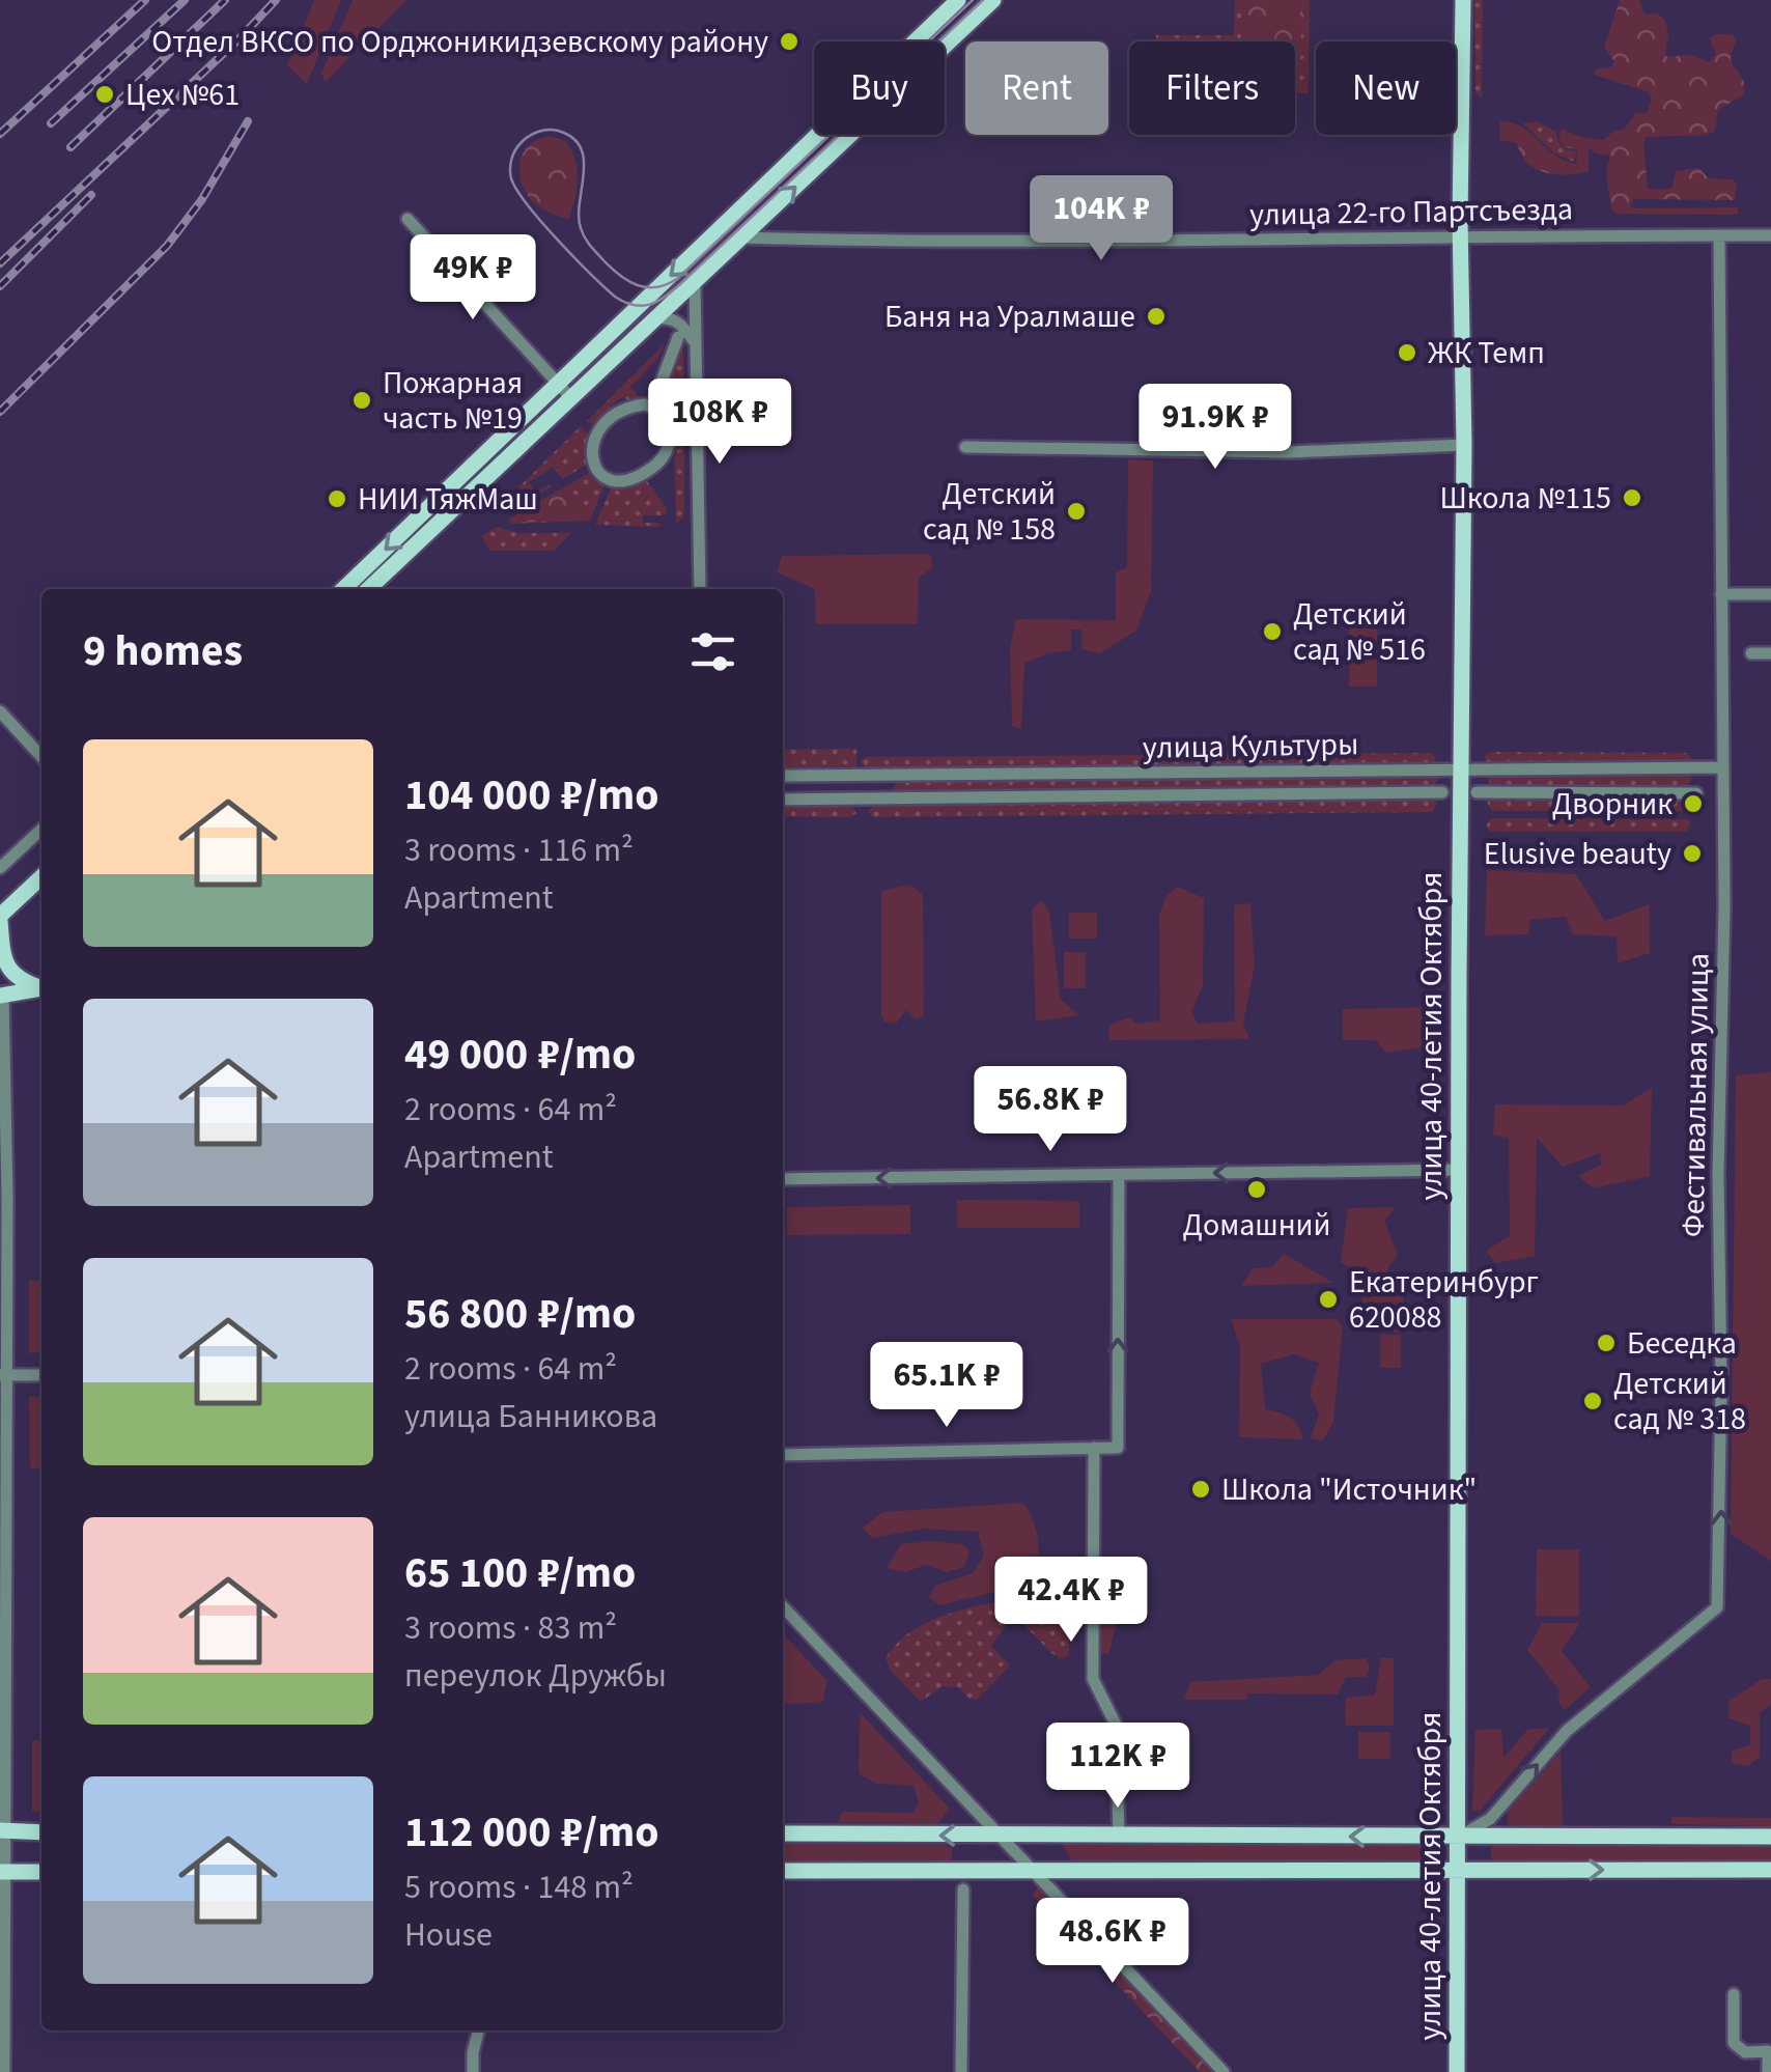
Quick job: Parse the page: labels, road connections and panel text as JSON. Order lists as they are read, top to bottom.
{
  "streets": {
    "main road": ["улица 40-летия Октября"],
    "street": ["улица 22-го Партсъезда", "улица Культуры", "Фестивальная улица"]
  },
  "crossings": [
    ["улица 22-го Партсъезда", "улица 40-летия Октября"],
    ["улица 22-го Партсъезда", "Фестивальная улица"],
    ["улица Культуры", "улица 40-летия Октября"],
    ["улица Культуры", "Фестивальная улица"],
    ["улица 40-летия Октября", "Фестивальная улица"]
  ],
  "one_way": ["Фестивальная улица"],
  "places": [
    "Отдел ВКСО по Орджоникидзевскому району",
    "Цех №61",
    "Баня на Уралмаше",
    "ЖК Темп",
    "Пожарная часть №19",
    "Школа №115",
    "НИИ ТяжМаш",
    "Детский сад № 158",
    "Детский сад № 516",
    "Дворник",
    "Elusive beauty",
    "Домашний",
    "Екатеринбург 620088",
    "Беседка",
    "Детский сад № 318",
    "Школа \"Источник\""
  ],
  "page": {
    "chip": [
      "Buy",
      "Rent",
      "Filters",
      "New"
    ],
    "price": [
      "104K ₽",
      "49K ₽",
      "108K ₽",
      "91.9K ₽",
      "56.8K ₽",
      "65.1K ₽",
      "42.4K ₽",
      "112K ₽",
      "48.6K ₽"
    ],
    "heading": "9 homes",
    "list": [
      {
        "name": "104 000 ₽/mo",
        "note": "3 rooms · 116 m² · Apartment"
      },
      {
        "name": "49 000 ₽/mo",
        "note": "2 rooms · 64 m² · Apartment"
      },
      {
        "name": "56 800 ₽/mo",
        "note": "2 rooms · 64 m² · улица Банникова"
      },
      {
        "name": "65 100 ₽/mo",
        "note": "3 rooms · 83 m² · переулок Дружбы"
      },
      {
        "name": "112 000 ₽/mo",
        "note": "5 rooms · 148 m² · House"
      }
    ]
  }
}
